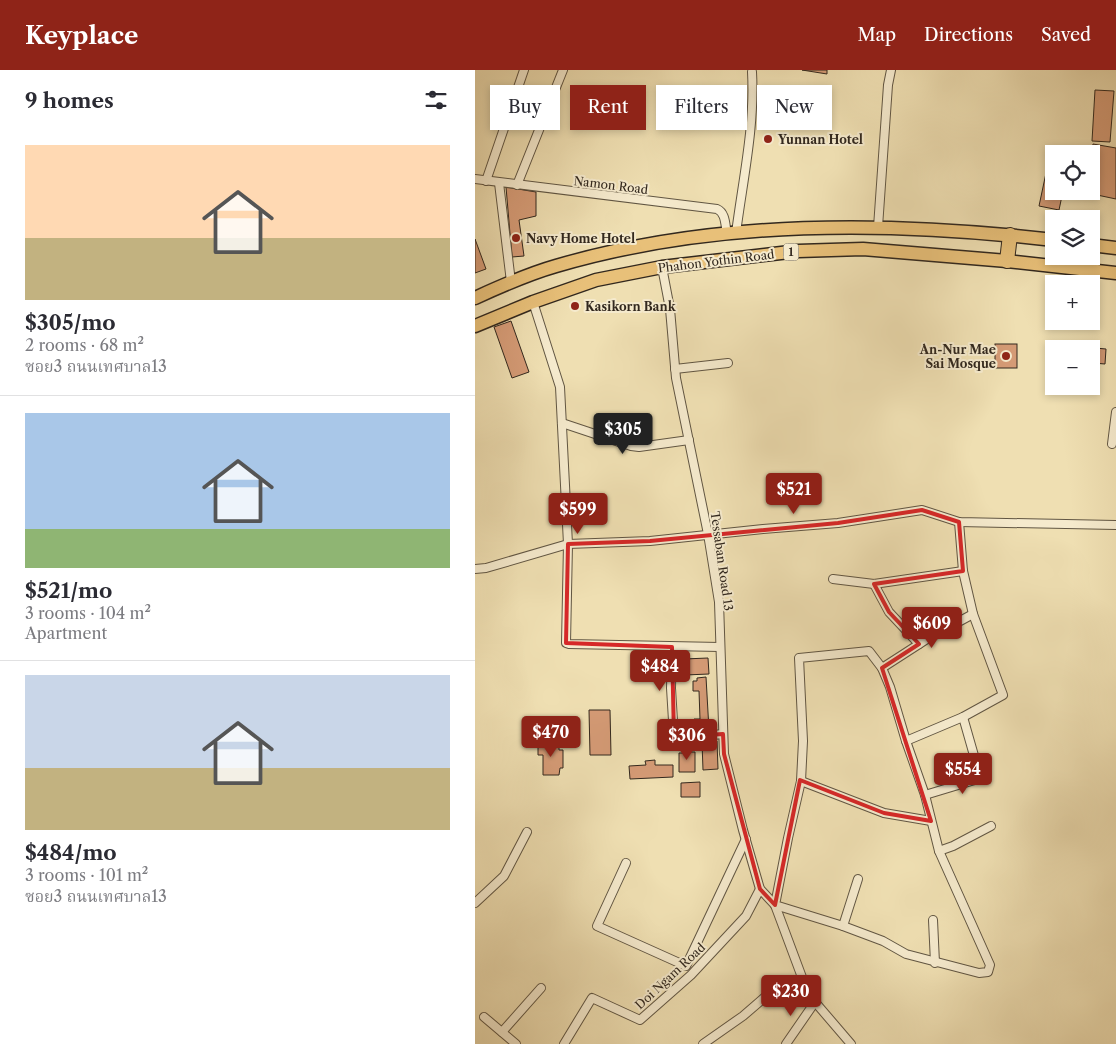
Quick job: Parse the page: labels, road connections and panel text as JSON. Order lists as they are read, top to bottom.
{
  "streets": {
    "main road": ["1", "Phahon Yothin Road"],
    "street": ["Namon Road", "Tessaban Road 13", "Doi Ngam Road"]
  },
  "crossings": [
    ["Namon Road", "Phahon Yothin Road"],
    ["Phahon Yothin Road", "Tessaban Road 13"],
    ["Tessaban Road 13", "Doi Ngam Road"]
  ],
  "places": [
    "Yunnan Hotel",
    "Navy Home Hotel",
    "Kasikorn Bank",
    "An-Nur Mae Sai Mosque"
  ],
  "page": {
    "header": "Keyplace",
    "nav": ["Map", "Directions", "Saved"],
    "heading": "9 homes",
    "chip": [
      "Buy",
      "Rent",
      "Filters",
      "New"
    ],
    "list": [
      {
        "name": "$305/mo",
        "note": "2 rooms · 68 m² · ซอย3 ถนนเทศบาล13"
      },
      {
        "name": "$521/mo",
        "note": "3 rooms · 104 m² · Apartment"
      },
      {
        "name": "$484/mo",
        "note": "3 rooms · 101 m² · ซอย3 ถนนเทศบาล13"
      }
    ],
    "map_buttons": ["+", "−"],
    "price": [
      "$305",
      "$521",
      "$599",
      "$609",
      "$484",
      "$470",
      "$306",
      "$554",
      "$230"
    ]
  }
}
